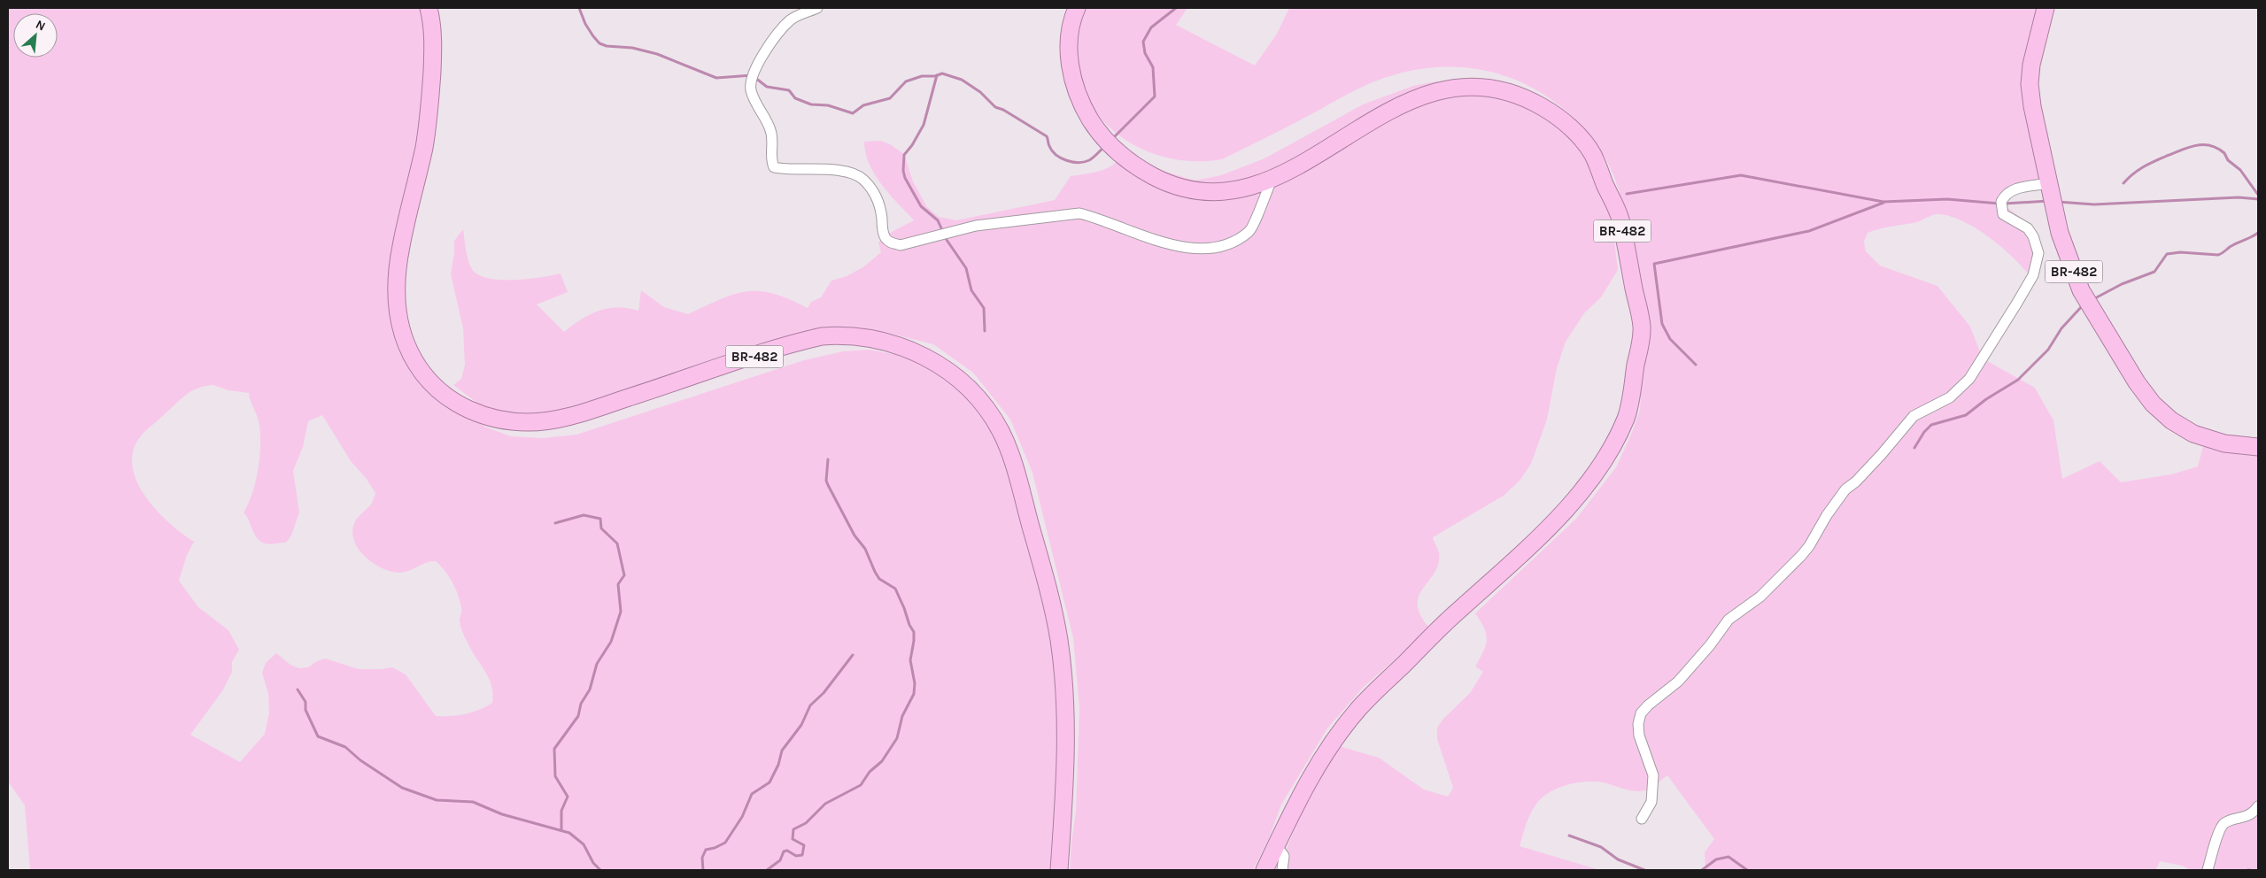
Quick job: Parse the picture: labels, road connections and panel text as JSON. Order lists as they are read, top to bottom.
{
  "streets": {
    "highway": ["BR-482"]
  },
  "north": "top right"
}
